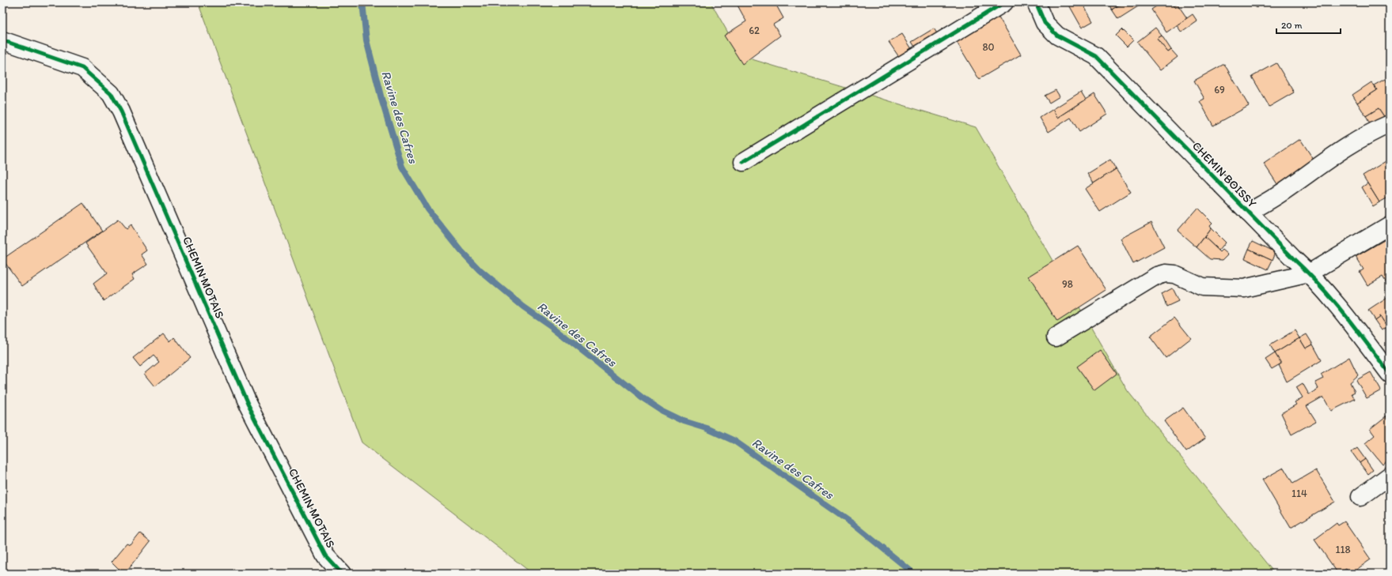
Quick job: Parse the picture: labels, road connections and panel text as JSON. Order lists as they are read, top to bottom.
{
  "streets": {
    "street": ["CHEMIN BOISSY", "CHEMIN MOTAIS"]
  },
  "water": ["Ravine des Cafres"],
  "house_numbers": [
    "62",
    "80",
    "69",
    "98",
    "114",
    "118"
  ],
  "scale_bar": "20 m"
}
